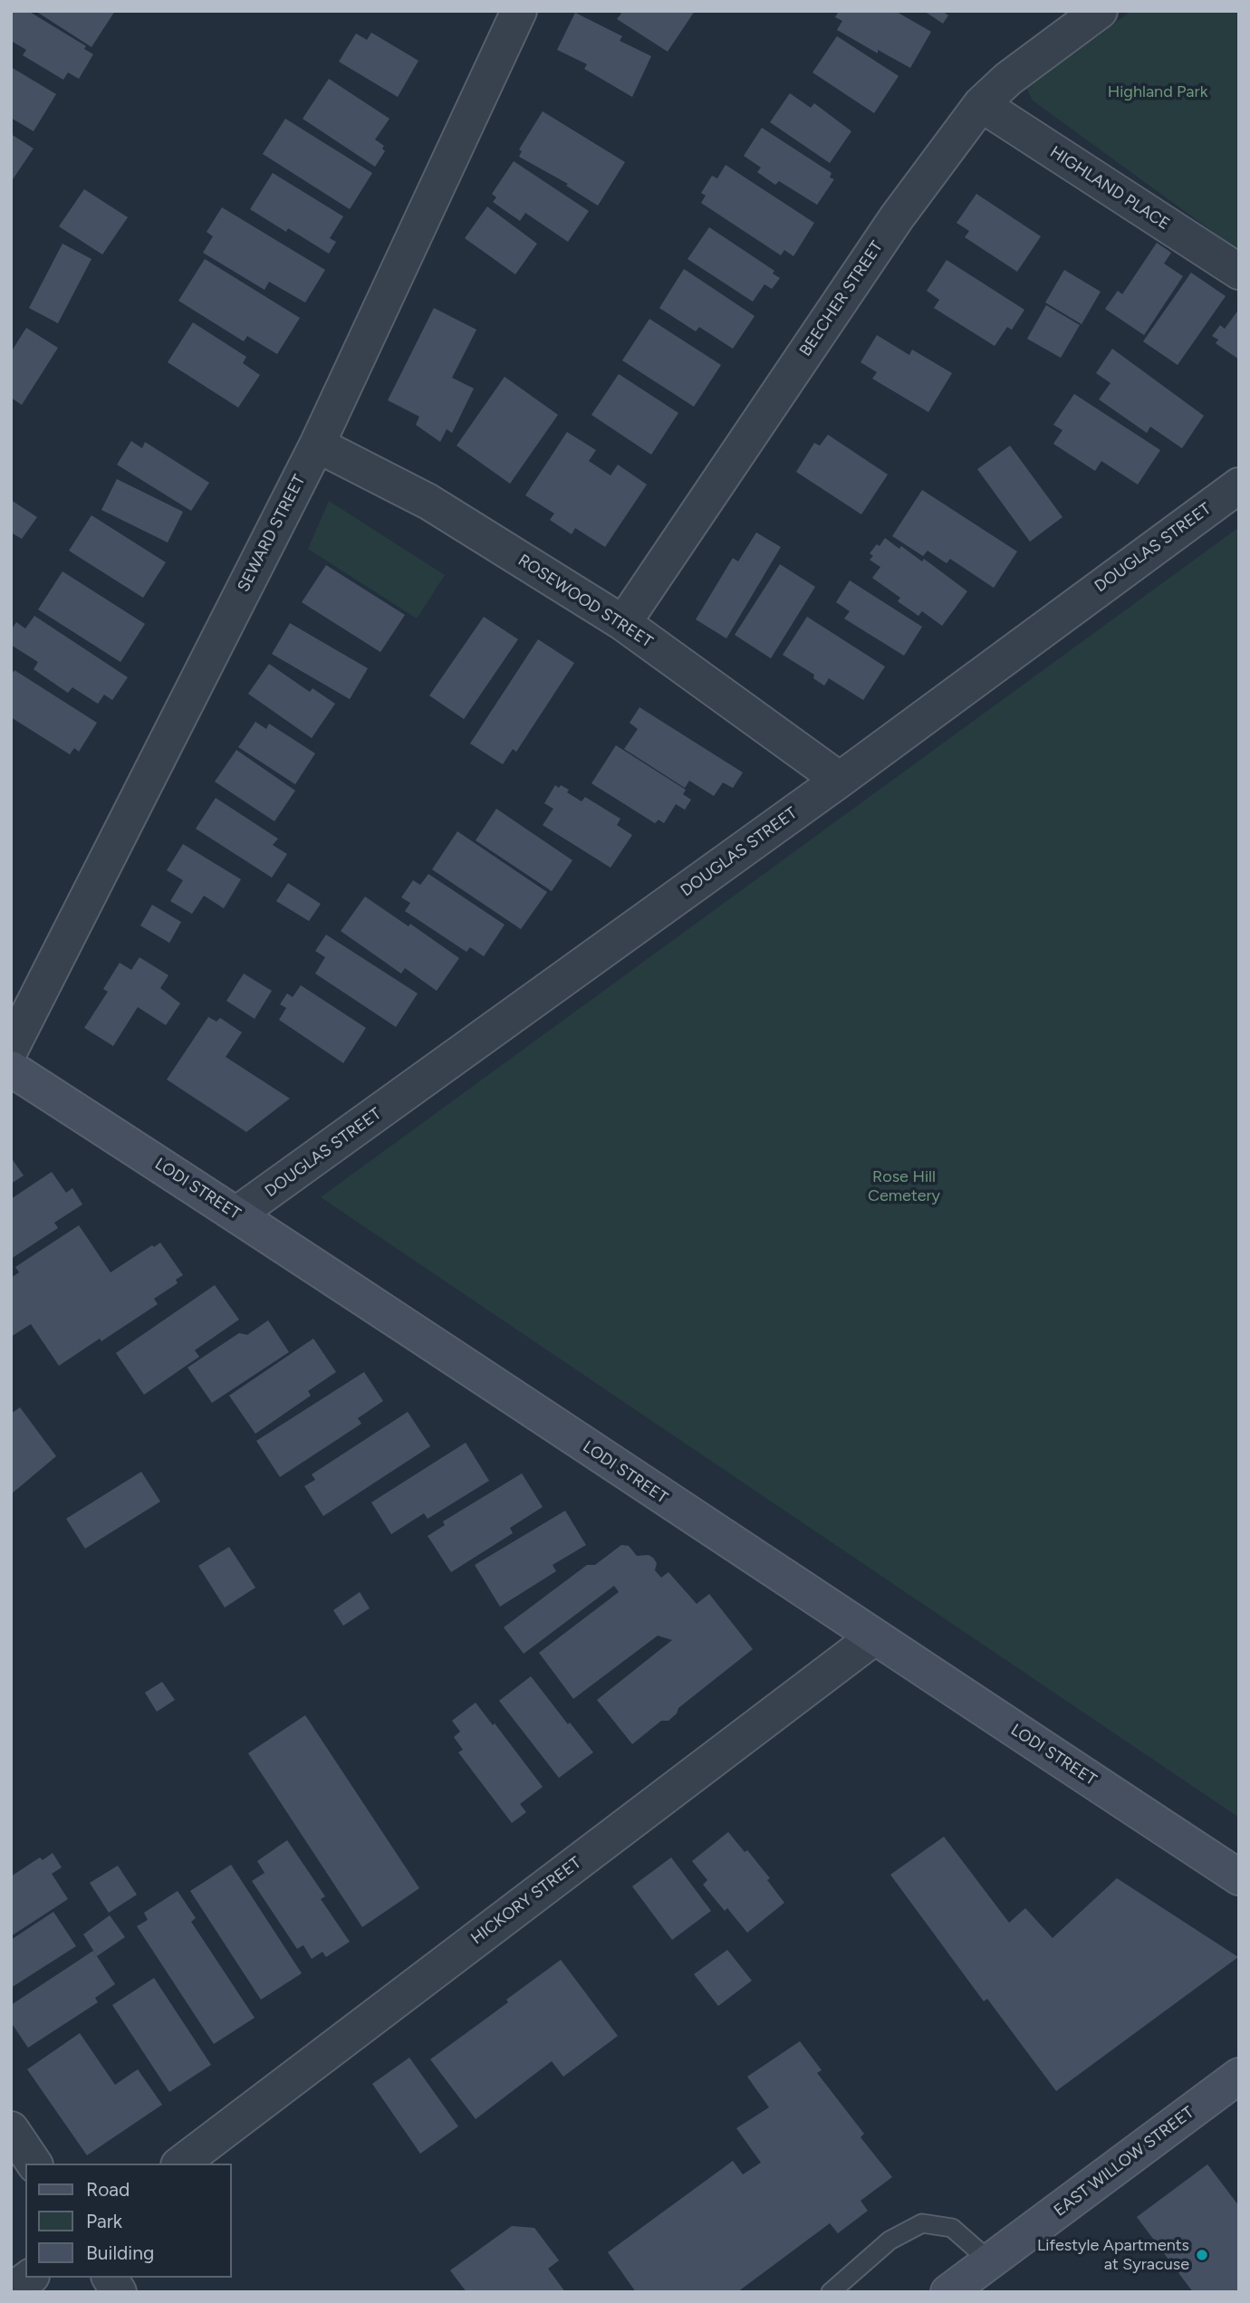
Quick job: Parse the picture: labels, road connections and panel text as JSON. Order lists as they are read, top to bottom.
{
  "streets": {
    "street": [
      "HIGHLAND PLACE",
      "BEECHER STREET",
      "SEWARD STREET",
      "DOUGLAS STREET",
      "ROSEWOOD STREET",
      "LODI STREET",
      "HICKORY STREET",
      "EAST WILLOW STREET"
    ]
  },
  "crossings": [
    ["HIGHLAND PLACE", "BEECHER STREET"],
    ["BEECHER STREET", "ROSEWOOD STREET"],
    ["SEWARD STREET", "ROSEWOOD STREET"],
    ["DOUGLAS STREET", "ROSEWOOD STREET"],
    ["DOUGLAS STREET", "LODI STREET"],
    ["LODI STREET", "HICKORY STREET"]
  ],
  "parks": ["Highland Park", "Rose Hill Cemetery"],
  "places": ["Lifestyle Apartments at Syracuse"],
  "legend": ["Road", "Park", "Building"]
}
